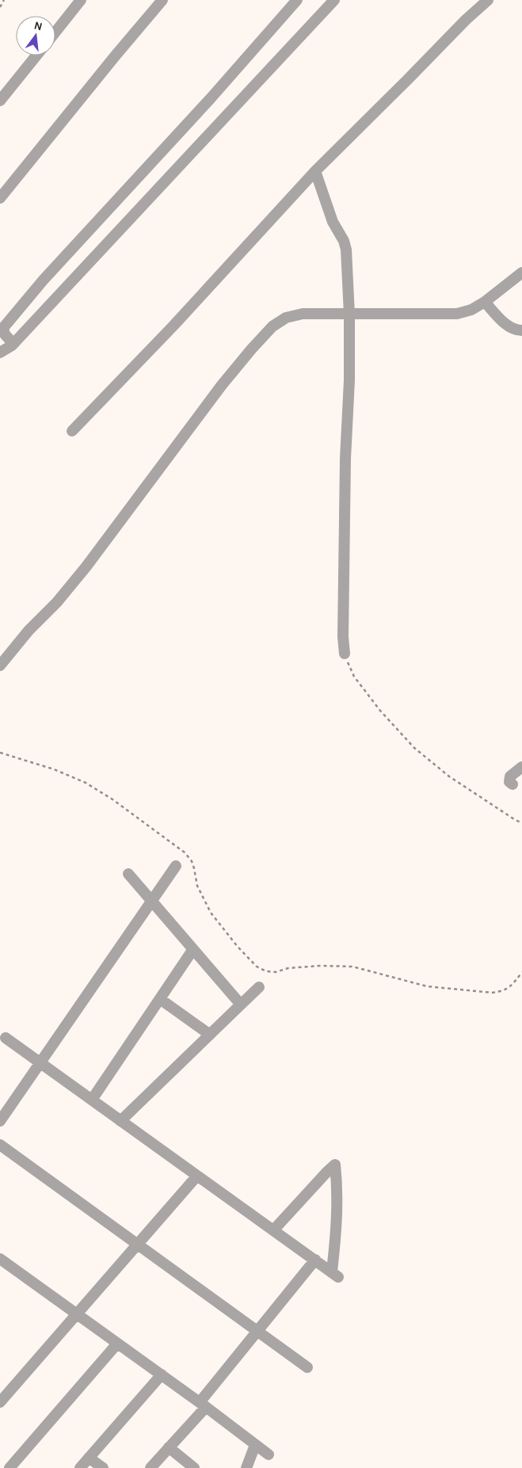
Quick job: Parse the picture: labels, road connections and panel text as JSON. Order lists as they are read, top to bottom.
{
  "north": "top"
}
